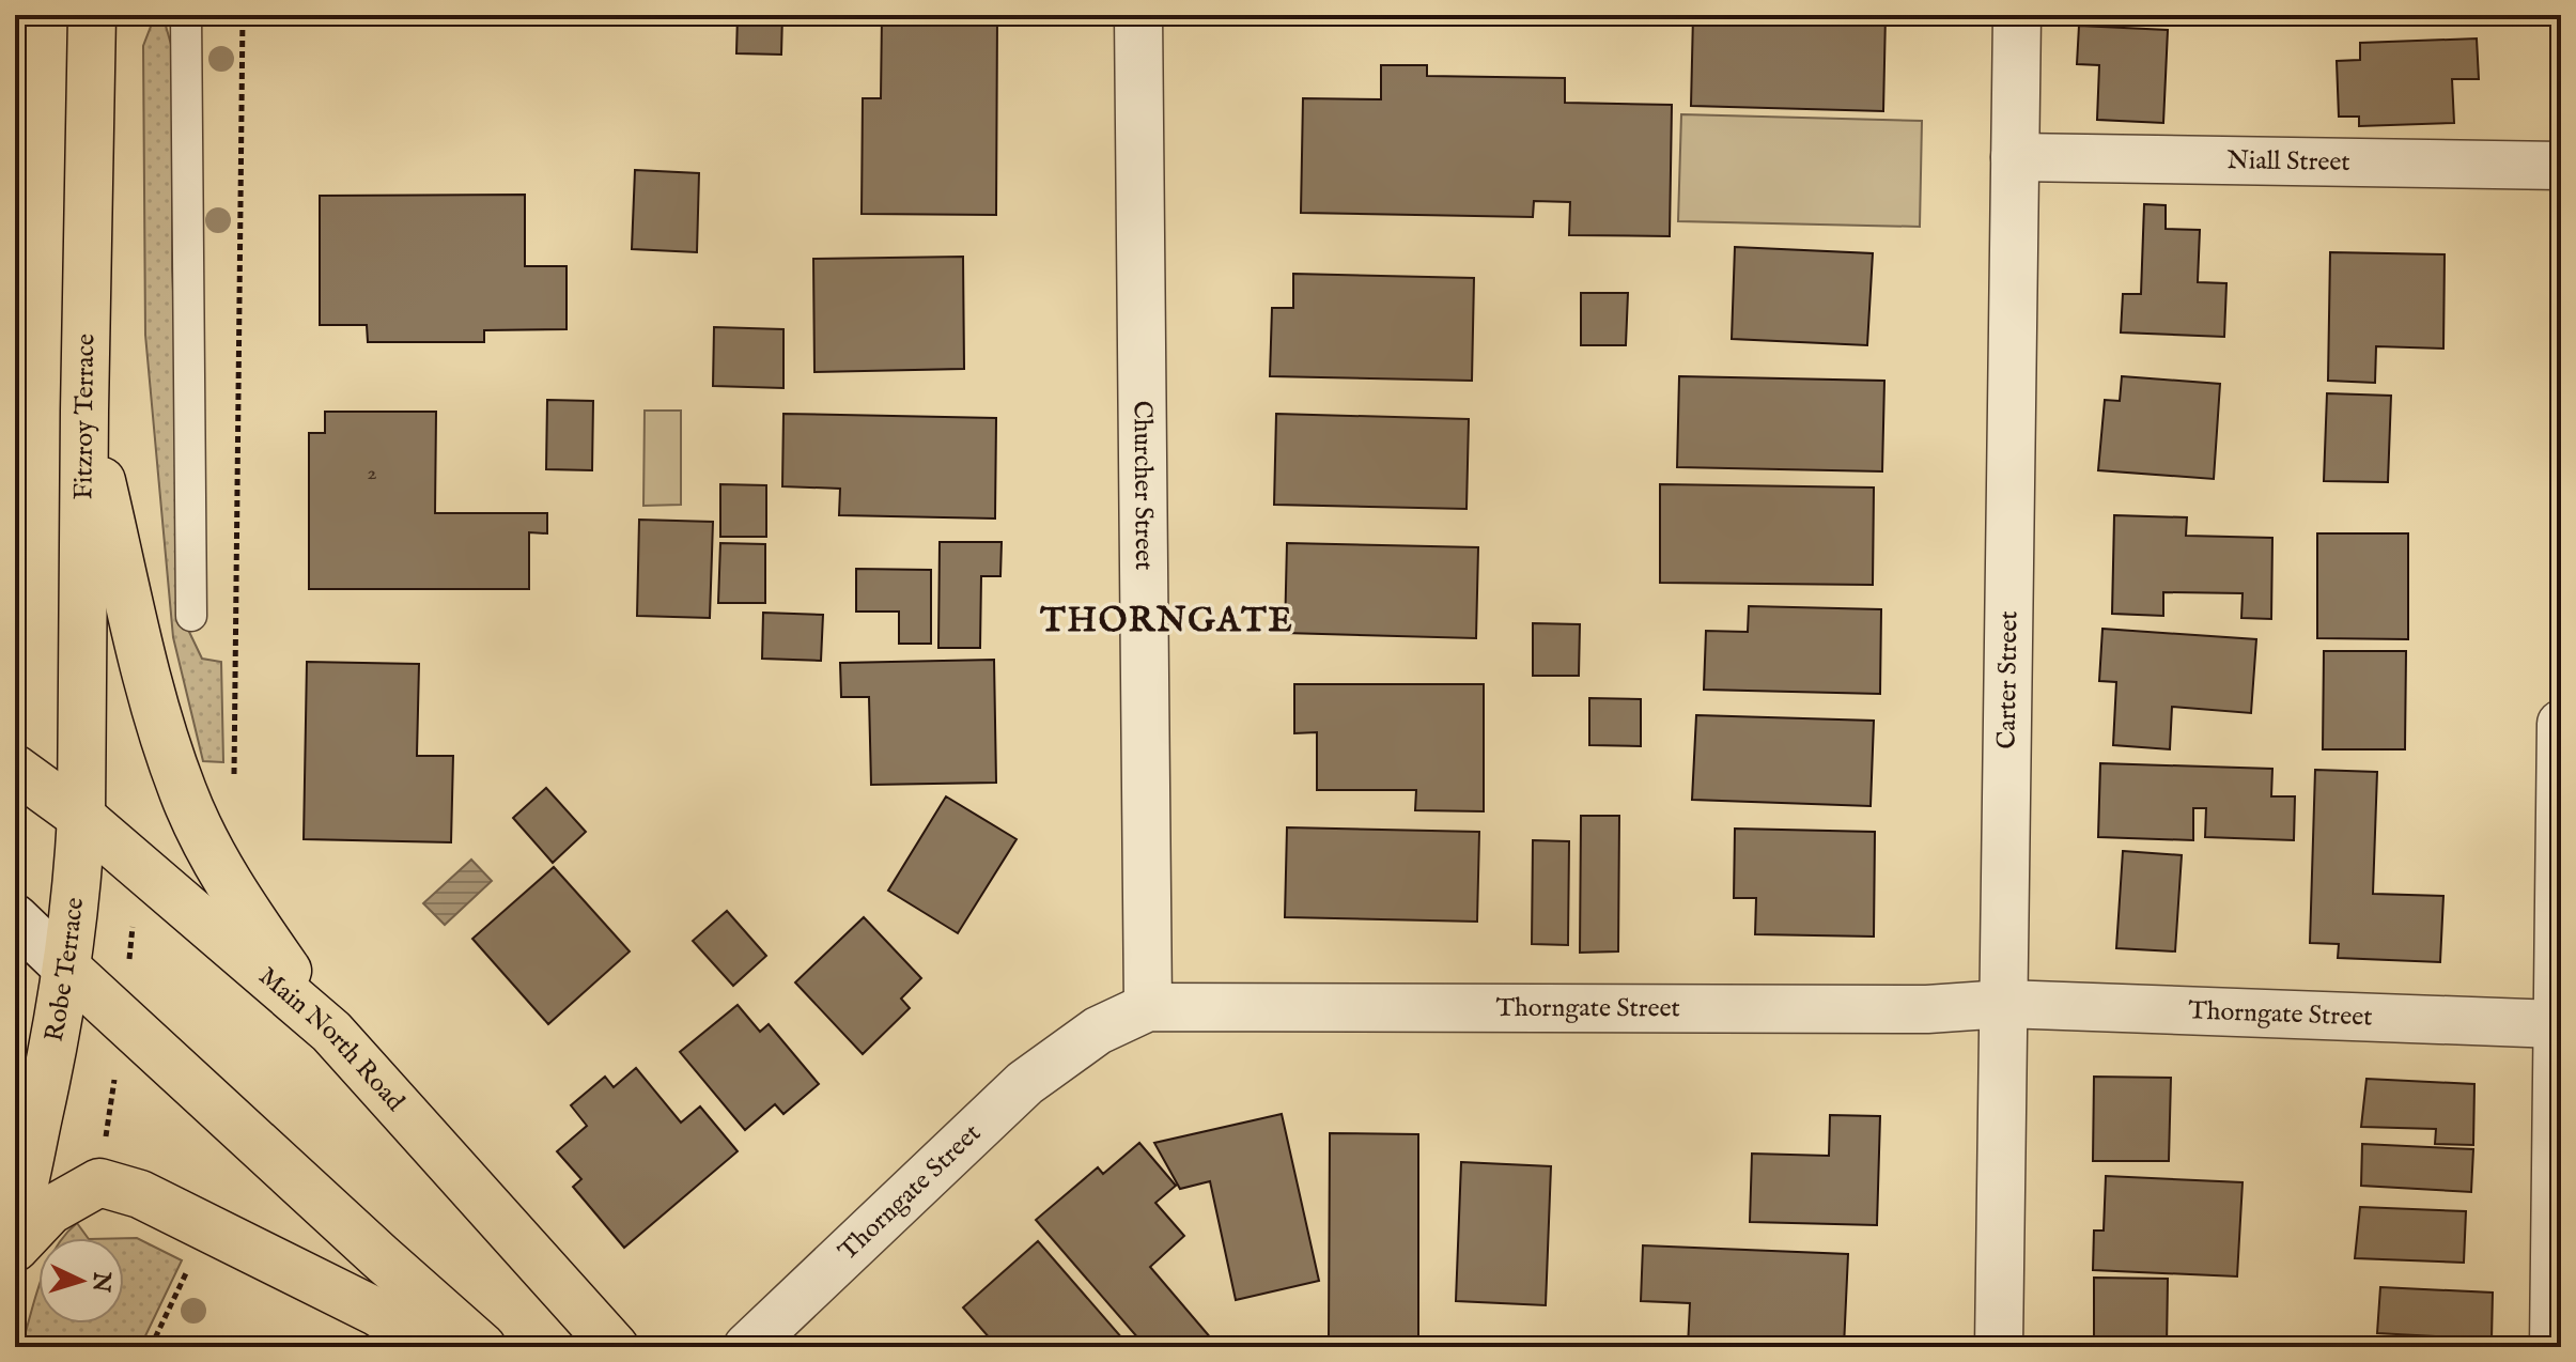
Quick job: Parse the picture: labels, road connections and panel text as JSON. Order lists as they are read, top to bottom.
{
  "streets": {
    "highway": ["Fitzroy Terrace", "Robe Terrace", "Main North Road"],
    "street": [
      "Niall Street",
      "Churcher Street",
      "Carter Street",
      "Thorngate Street"
    ]
  },
  "crossings": [
    ["Niall Street", "Carter Street"],
    ["Fitzroy Terrace", "Robe Terrace"],
    ["Fitzroy Terrace", "Main North Road"],
    ["Churcher Street", "Thorngate Street"],
    ["Carter Street", "Thorngate Street"],
    ["Robe Terrace", "Main North Road"]
  ],
  "districts": ["THORNGATE"],
  "house_numbers": ["2"],
  "north": "right"
}
